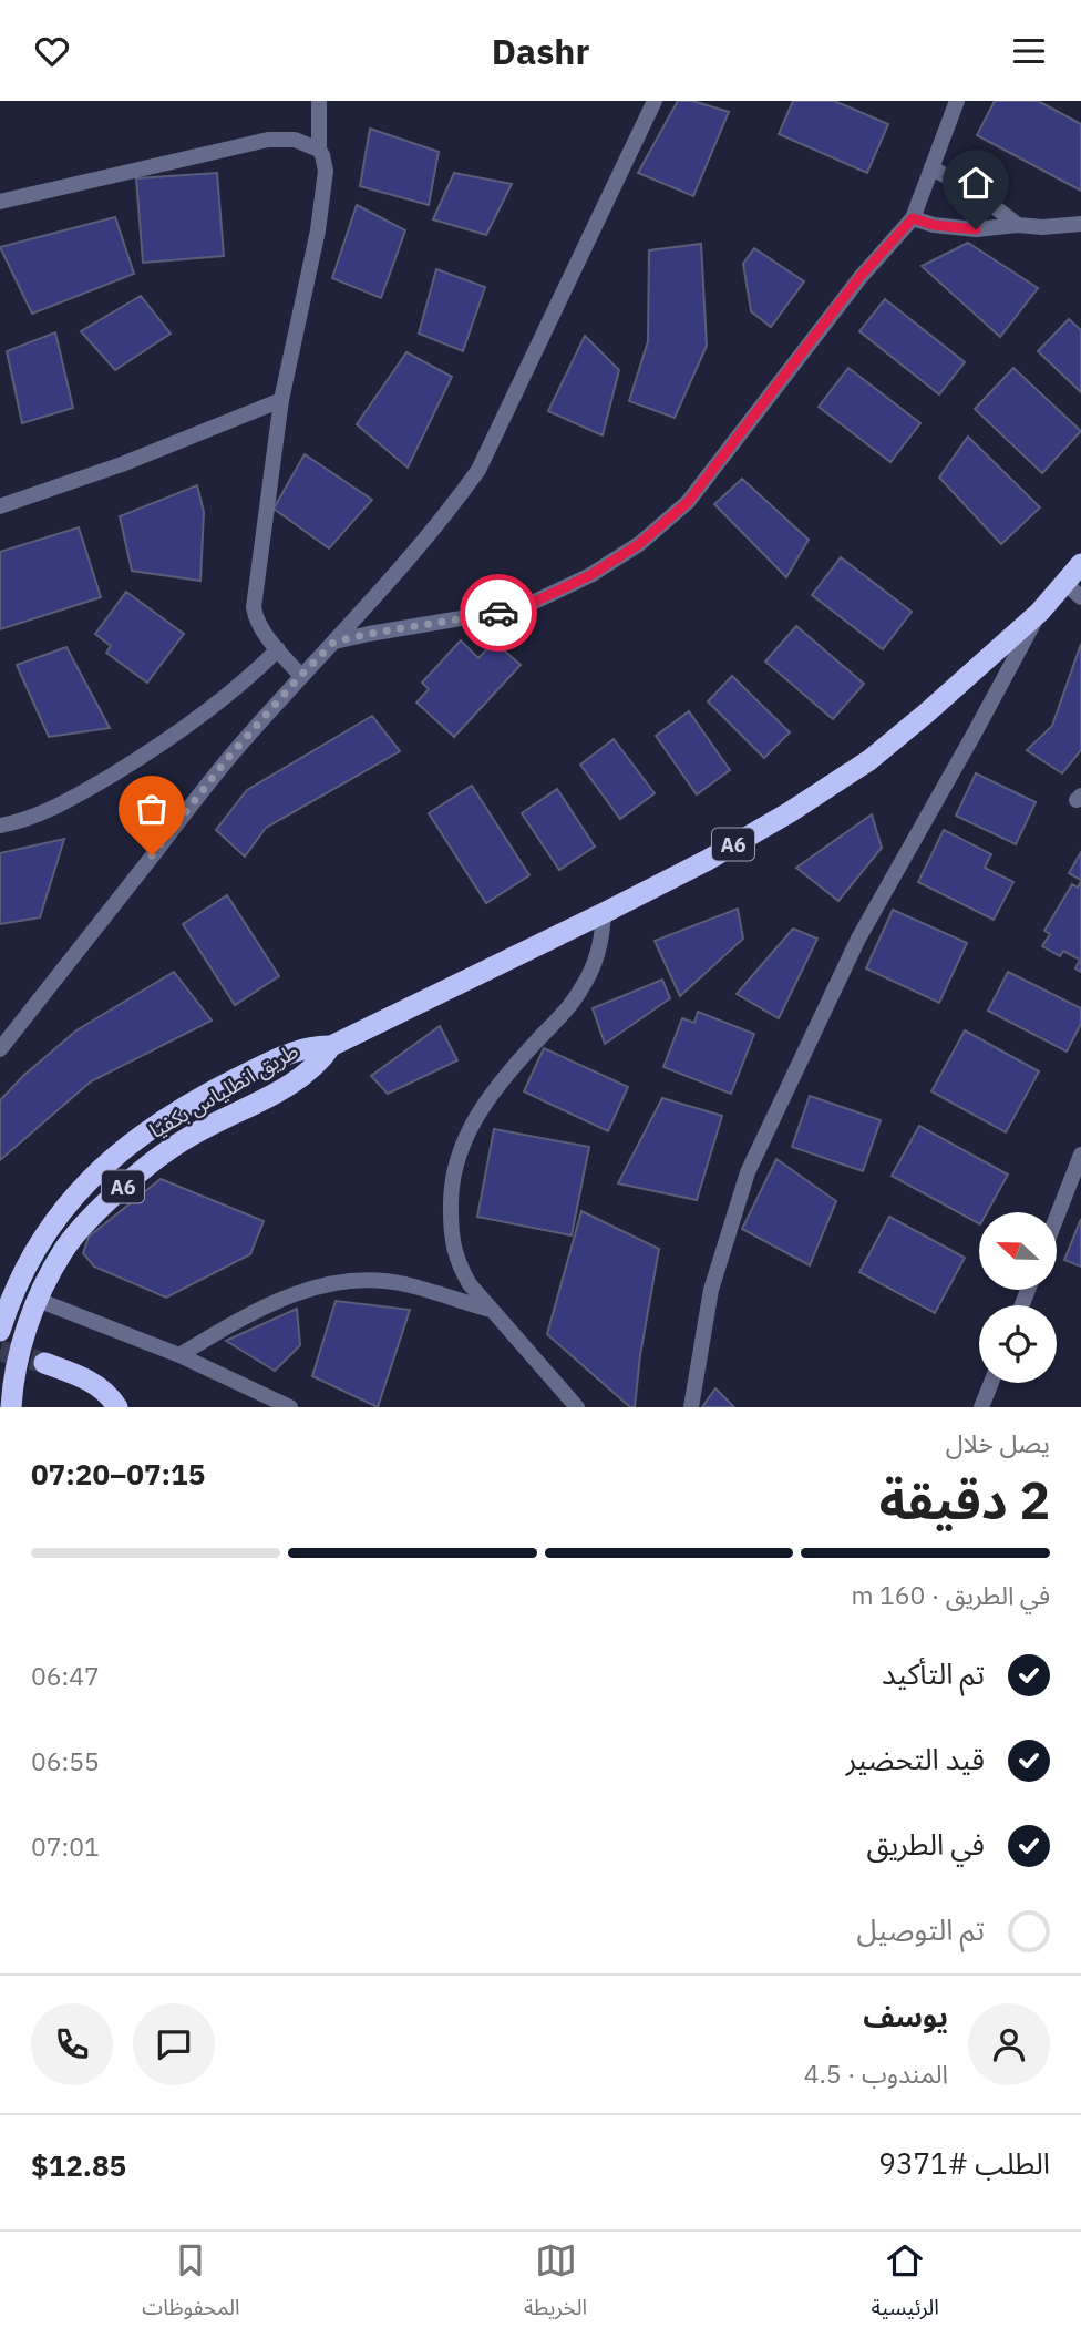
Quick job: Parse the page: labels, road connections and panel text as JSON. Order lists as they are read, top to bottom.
{
  "streets": {
    "highway": ["A6", "طريق انطلياس بكفيّا"]
  },
  "crossings": [
    ["A6", "طريق انطلياس بكفيّا"]
  ],
  "north": "left",
  "page": {
    "header": "Dashr",
    "heading": ["2 دقيقة", "يصل خلال", "07:15–07:20"],
    "panel": [
      "يوسف",
      "المندوب · 4.5",
      "الطلب #9371",
      "$12.85"
    ],
    "bar": "في الطريق · 160 m",
    "list": [
      ["تم التأكيد", "06:47"],
      ["قيد التحضير", "06:55"],
      ["في الطريق", "07:01"],
      "تم التوصيل"
    ],
    "tabs": ["الرئيسية", "الخريطة", "المحفوظات"]
  }
}
